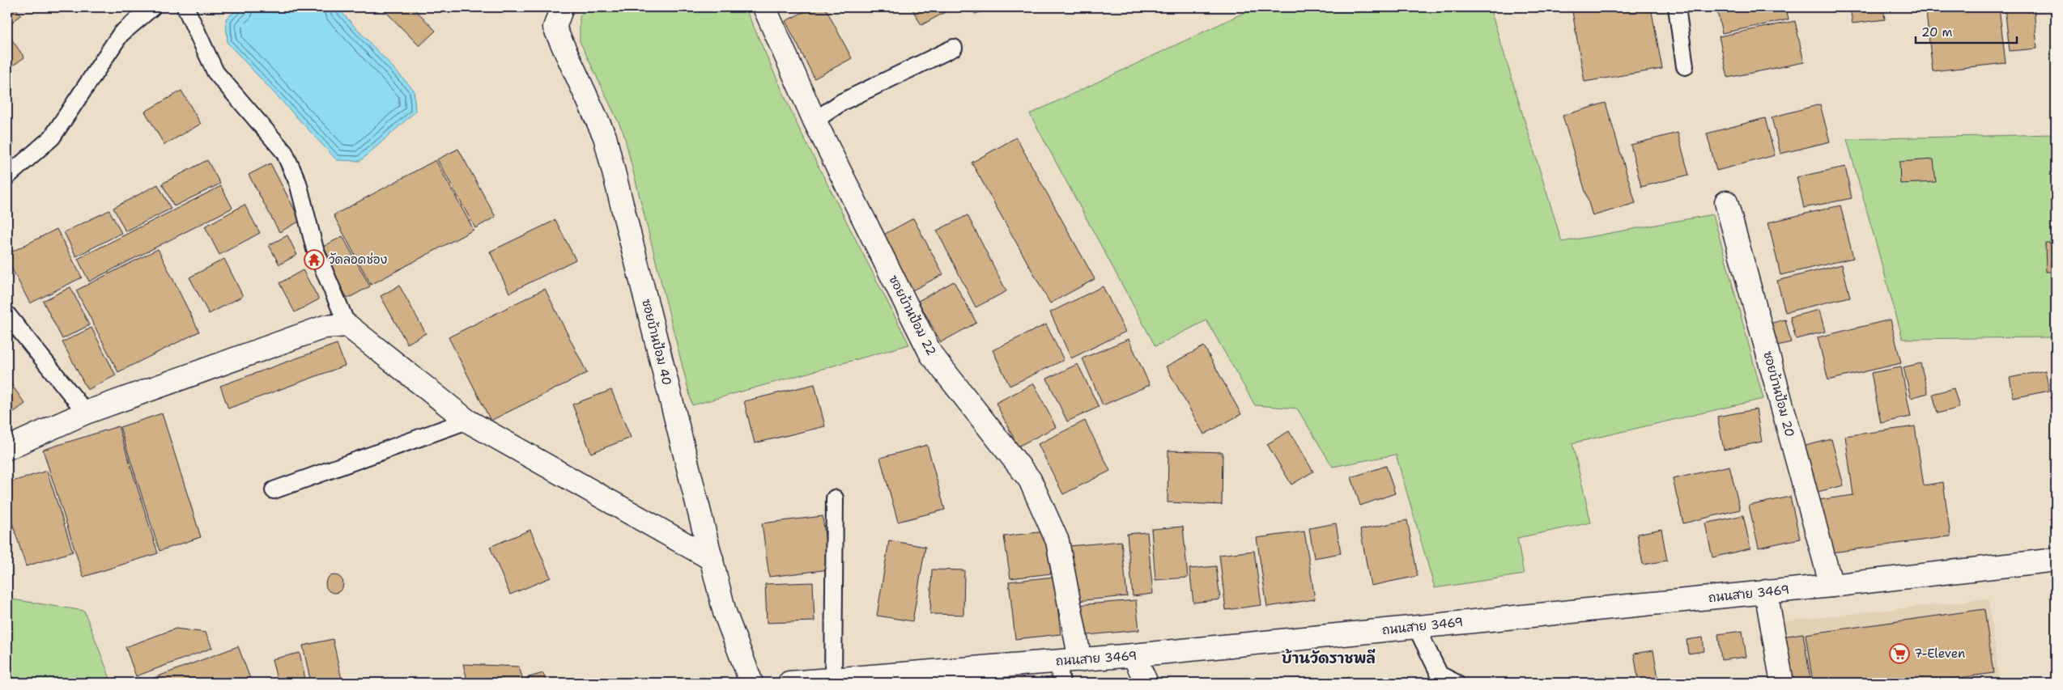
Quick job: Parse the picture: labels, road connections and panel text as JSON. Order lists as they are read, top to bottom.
{
  "streets": {
    "street": [
      "ซอยบ้านป้อม 22",
      "ซอยบ้านป้อม 40",
      "ซอยบ้านป้อม 20",
      "ถนนสาย 3469"
    ]
  },
  "crossings": [
    ["ซอยบ้านป้อม 22", "ถนนสาย 3469"],
    ["ซอยบ้านป้อม 20", "ถนนสาย 3469"]
  ],
  "districts": ["บ้านวัดราชพลี"],
  "places": {
    "temple": ["วัดลอดช่อง"],
    "supermarket": ["7-Eleven"]
  },
  "scale_bar": "20 m"
}
